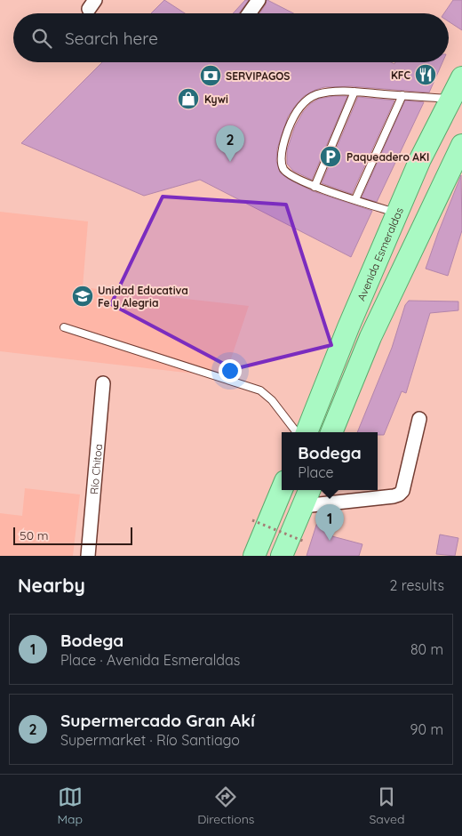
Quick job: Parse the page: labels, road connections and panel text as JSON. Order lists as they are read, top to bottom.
{
  "streets": {
    "main road": ["Avenida Esmeraldas"],
    "street": ["Río Chitoa"]
  },
  "places": {
    "restaurant": ["KFC"],
    "bank": ["SERVIPAGOS"],
    "shop": ["Kywi"],
    "parking": ["Paqueadero AKI"],
    "school or university": ["Unidad Educativa Fe y Alegria"]
  },
  "scale_bar": "50 m",
  "page": {
    "search": "Search here",
    "pins": ["2", "1"],
    "popup": ["Bodega", "Place"],
    "scale": "50 m",
    "heading": ["Nearby", "2 results"],
    "list": [
      {
        "mark": "1",
        "name": "Bodega",
        "note": "Place · Avenida Esmeraldas",
        "value": "80 m"
      },
      {
        "mark": "2",
        "name": "Supermercado Gran Akí",
        "note": "Supermarket · Río Santiago",
        "value": "90 m"
      }
    ],
    "nav": ["Map", "Directions", "Saved"]
  }
}
